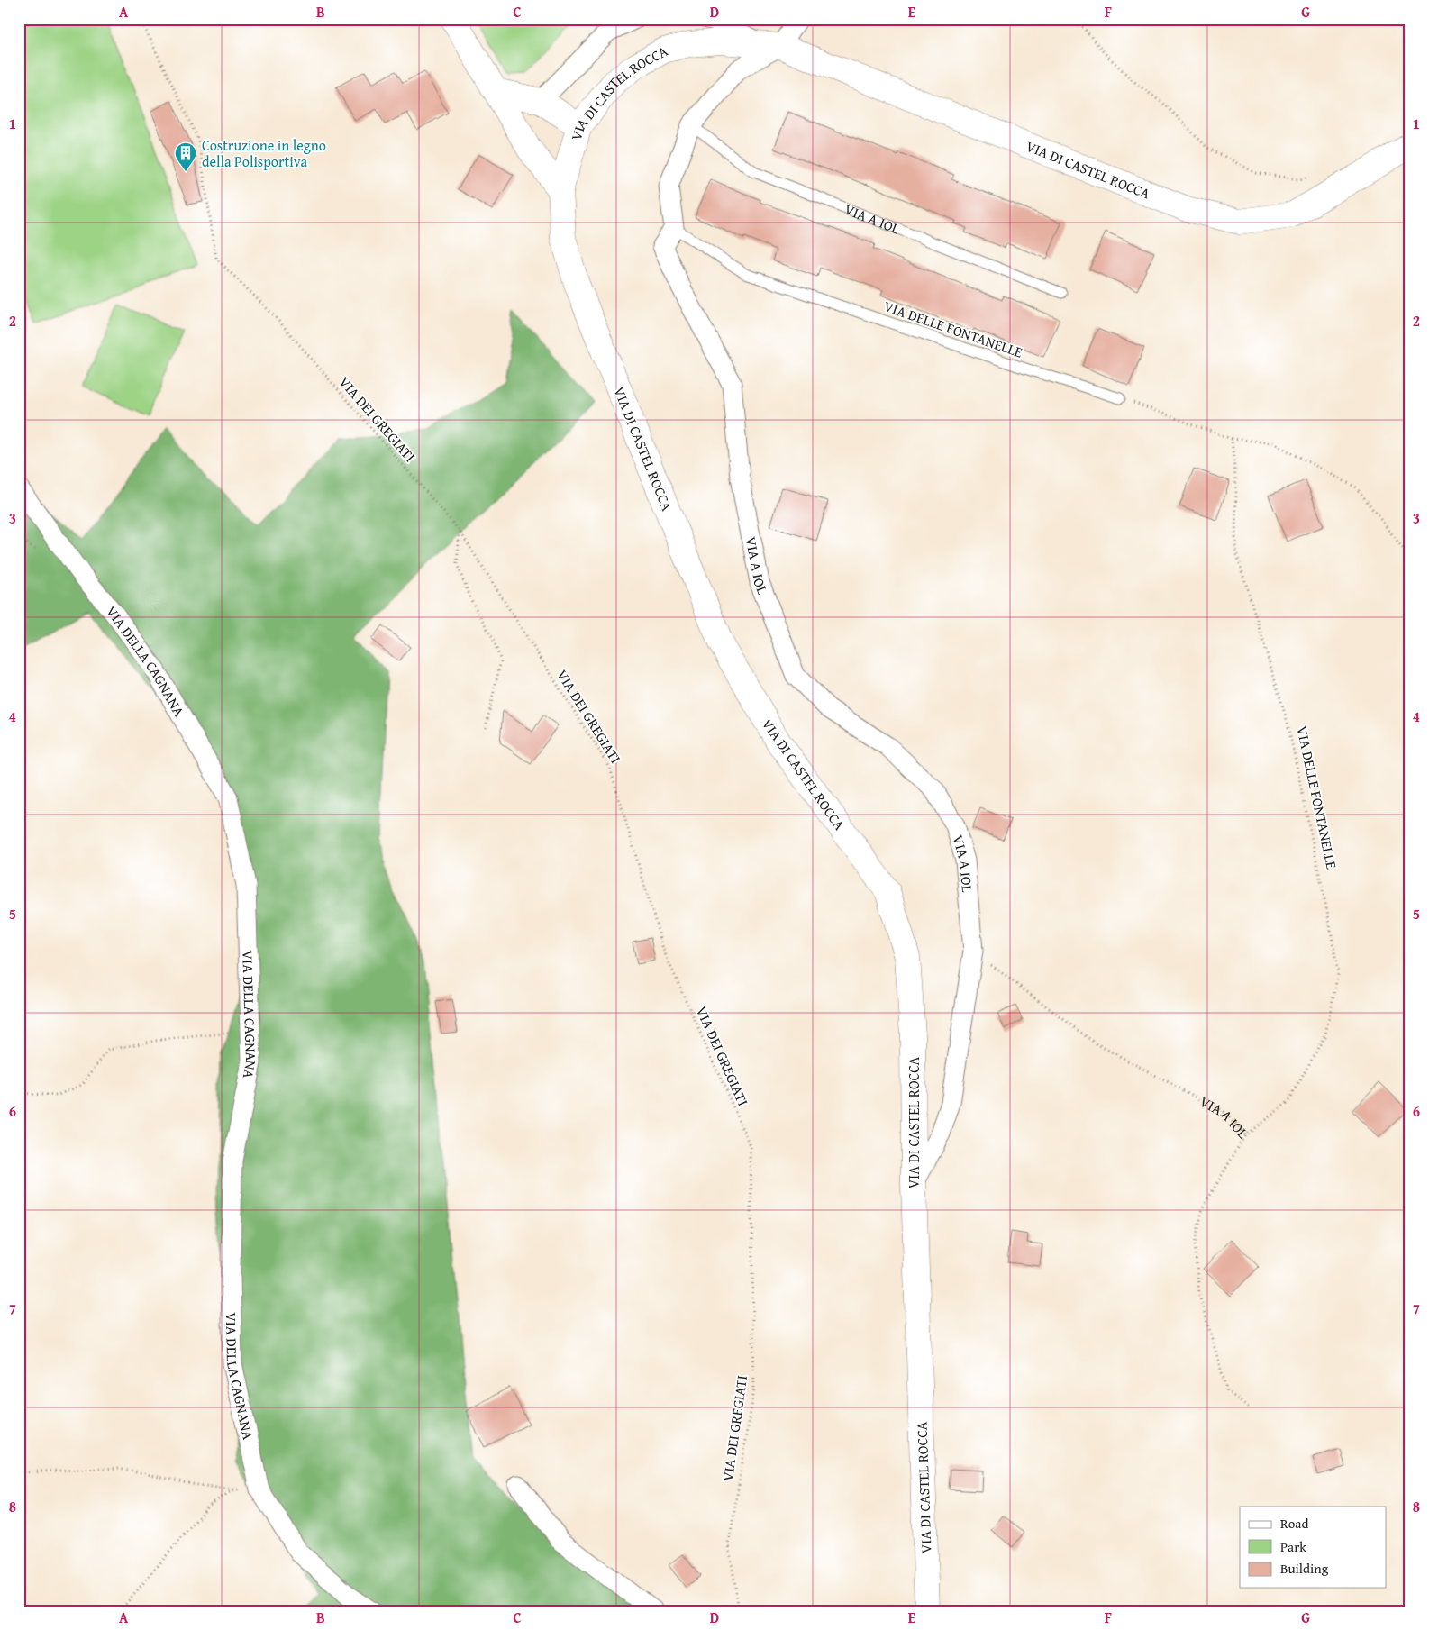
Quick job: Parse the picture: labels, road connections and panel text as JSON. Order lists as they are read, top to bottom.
{
  "streets": {
    "main road": ["VIA DI CASTEL ROCCA"],
    "street": ["VIA A IOL", "VIA DELLA CAGNANA"],
    "lane": ["VIA DELLE FONTANELLE"],
    "path": ["VIA DEI GREGIATI"]
  },
  "crossings": [
    ["VIA DI CASTEL ROCCA", "VIA A IOL"],
    ["VIA A IOL", "VIA DELLE FONTANELLE"]
  ],
  "places": {
    "building": ["Costruzione in legno della Polisportiva"]
  },
  "legend": ["Road", "Park", "Building"],
  "grid": {
    "columns": [
      "A",
      "B",
      "C",
      "D",
      "E",
      "F",
      "G"
    ],
    "rows": [
      "1",
      "2",
      "3",
      "4",
      "5",
      "6",
      "7",
      "8"
    ]
  }
}
